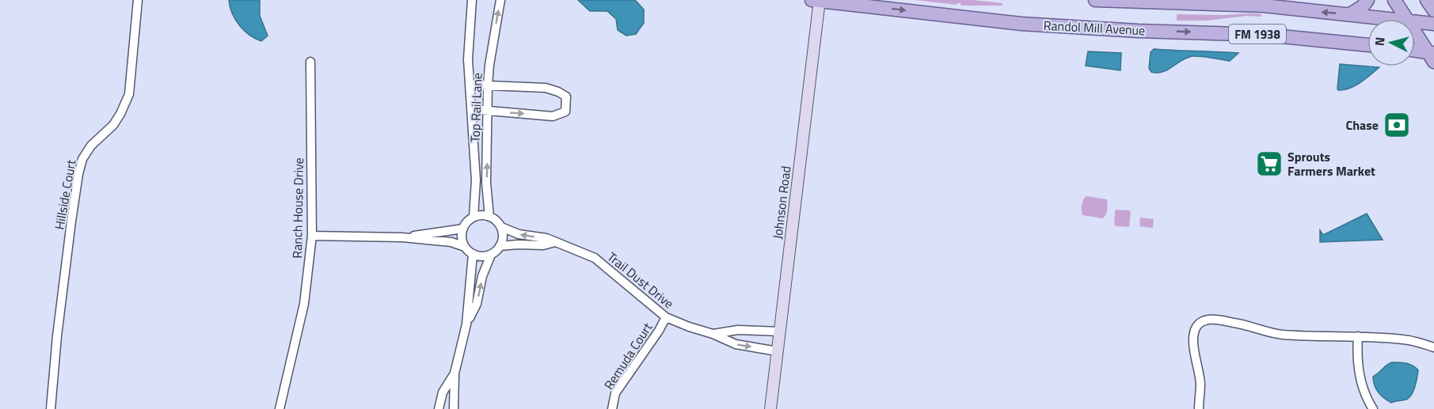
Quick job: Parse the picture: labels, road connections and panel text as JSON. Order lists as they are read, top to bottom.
{
  "streets": {
    "main road": ["Randol Mill Avenue", "FM 1938"],
    "street": [
      "Top Rail Lane",
      "Hillside Court",
      "Johnson Road",
      "Ranch House Drive",
      "Trail Dust Drive",
      "Remuda Court"
    ]
  },
  "crossings": [
    ["Randol Mill Avenue", "Johnson Road"],
    ["Top Rail Lane", "Trail Dust Drive"],
    ["Johnson Road", "Trail Dust Drive"],
    ["Trail Dust Drive", "Remuda Court"]
  ],
  "places": {
    "bank": ["Chase"],
    "supermarket": ["Sprouts Farmers Market"]
  },
  "north": "left"
}
